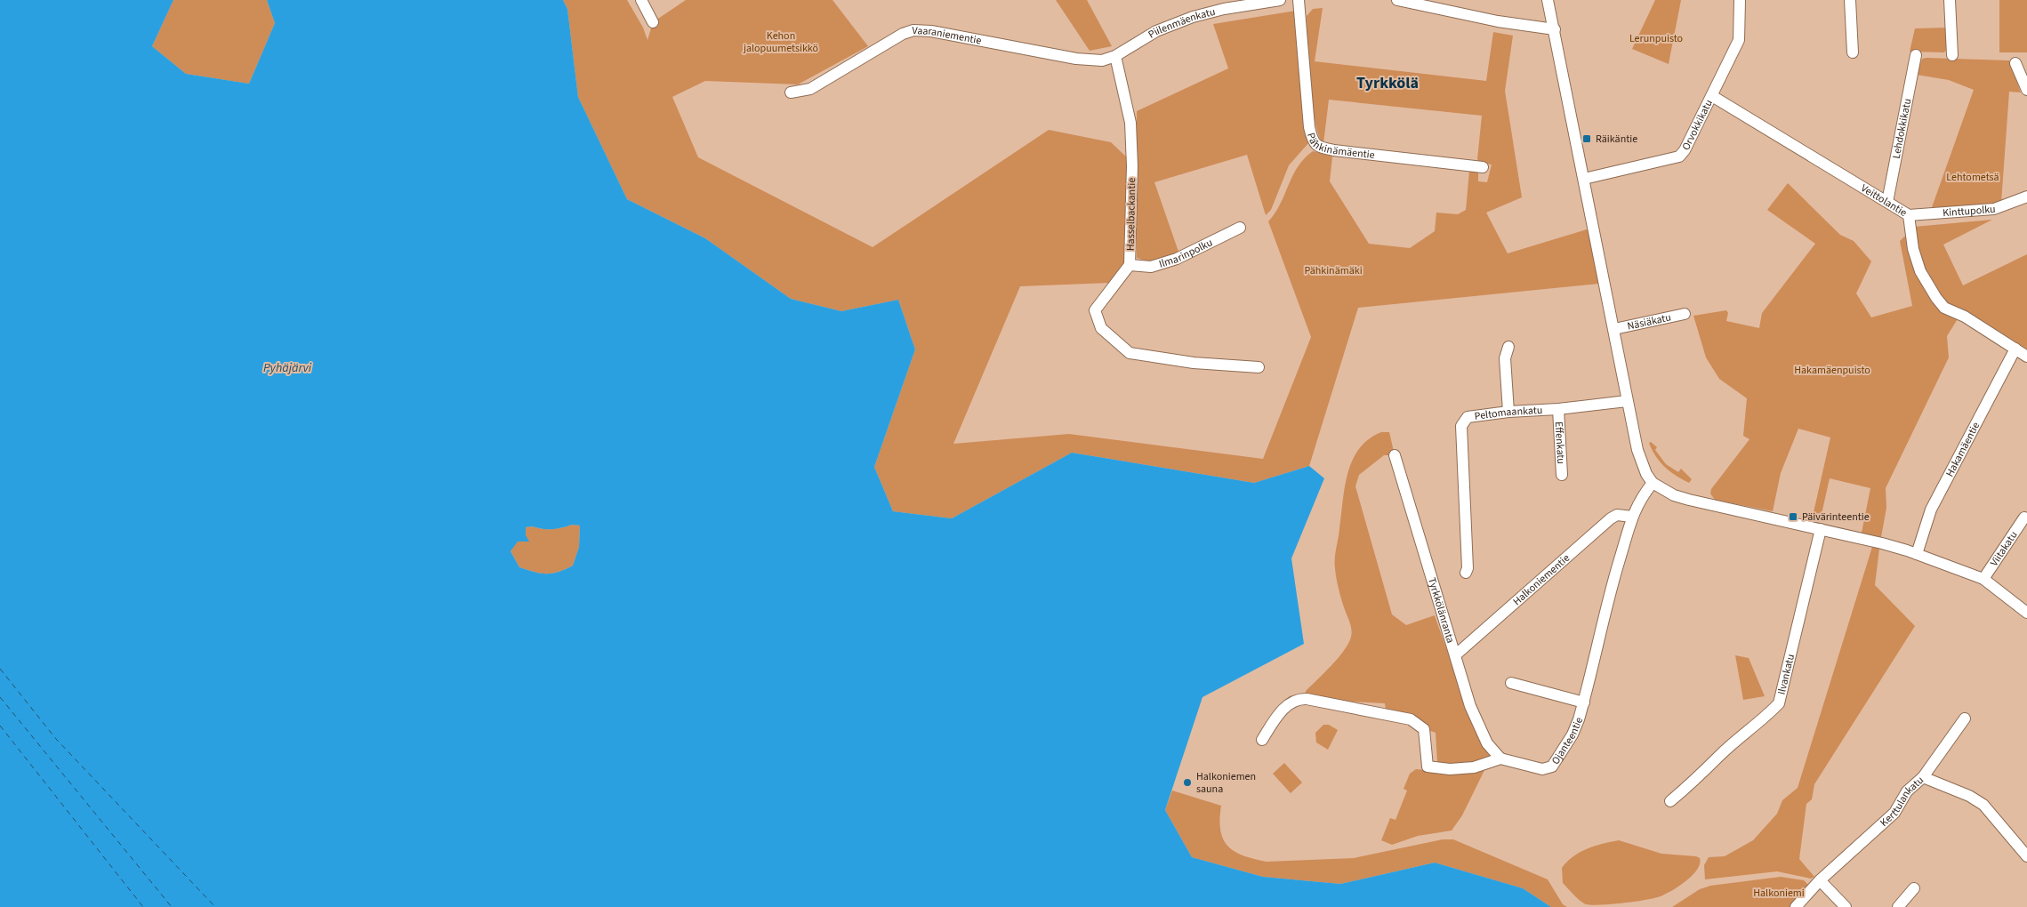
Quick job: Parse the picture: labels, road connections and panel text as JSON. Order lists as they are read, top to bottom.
{
  "streets": {
    "street": [
      "Piilenmäenkatu",
      "Vaaraniementie",
      "Orvokkikatu",
      "Lehdokkikatu",
      "Pähkinämäentie",
      "Veittolantie",
      "Kinttupolku",
      "Hasselbackantie",
      "Ilmarinpolku",
      "Näsiäkatu",
      "Peltomaankatu",
      "Effenkatu",
      "Hakamäentie",
      "Viitakatu",
      "Halkoniementie",
      "Tyrkkölänranta",
      "Ilvankatu",
      "Ojanteentie",
      "Kerttulankatu"
    ]
  },
  "crossings": [
    ["Piilenmäenkatu", "Vaaraniementie"],
    ["Piilenmäenkatu", "Hasselbackantie"],
    ["Vaaraniementie", "Hasselbackantie"],
    ["Orvokkikatu", "Veittolantie"],
    ["Lehdokkikatu", "Veittolantie"],
    ["Veittolantie", "Kinttupolku"],
    ["Veittolantie", "Hakamäentie"],
    ["Hasselbackantie", "Ilmarinpolku"],
    ["Peltomaankatu", "Effenkatu"],
    ["Halkoniementie", "Tyrkkölänranta"],
    ["Halkoniementie", "Ojanteentie"],
    ["Tyrkkölänranta", "Ojanteentie"]
  ],
  "districts": ["Tyrkkölä"],
  "water": ["Pyhäjärvi"],
  "parks": [
    "Kehon jalopuumetsikkö",
    "Lerunpuisto",
    "Lehtometsä",
    "Pähkinämäki",
    "Hakamäenpuisto",
    "Halkoniemi"
  ],
  "places": {
    "transit": ["Räikäntie", "Päivärinteentie"],
    "other": ["Halkoniemen sauna"]
  }
}
